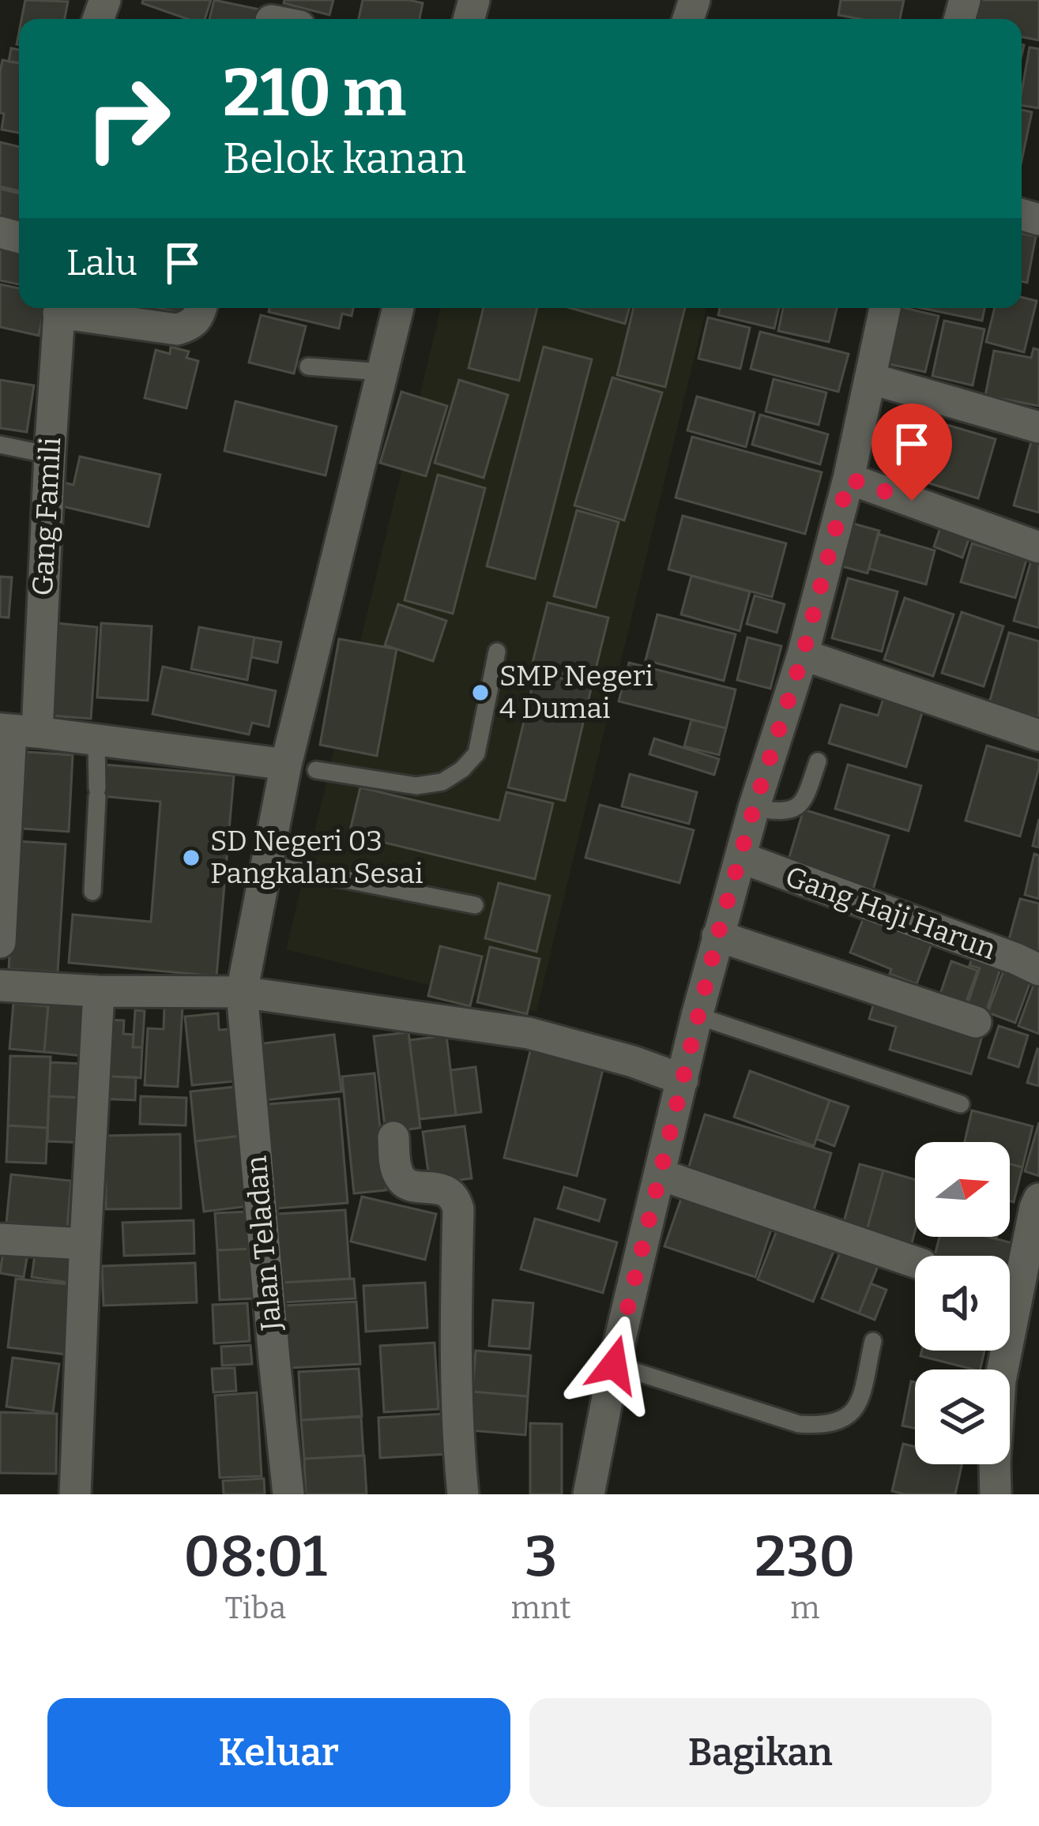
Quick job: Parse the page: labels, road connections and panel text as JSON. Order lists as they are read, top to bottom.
{
  "streets": {
    "street": ["Gang Famili", "Gang Haji Harun", "Jalan Teladan"]
  },
  "places": ["SMP Negeri 4 Dumai", "SD Negeri 03 Pangkalan Sesai"],
  "north": "right",
  "page": {
    "turn": ["210 m", "Belok kanan"],
    "then": "Lalu",
    "eta": [
      "08:01",
      "Tiba",
      "3",
      "mnt",
      "230",
      "m"
    ],
    "buttons": ["Keluar", "Bagikan"]
  }
}
